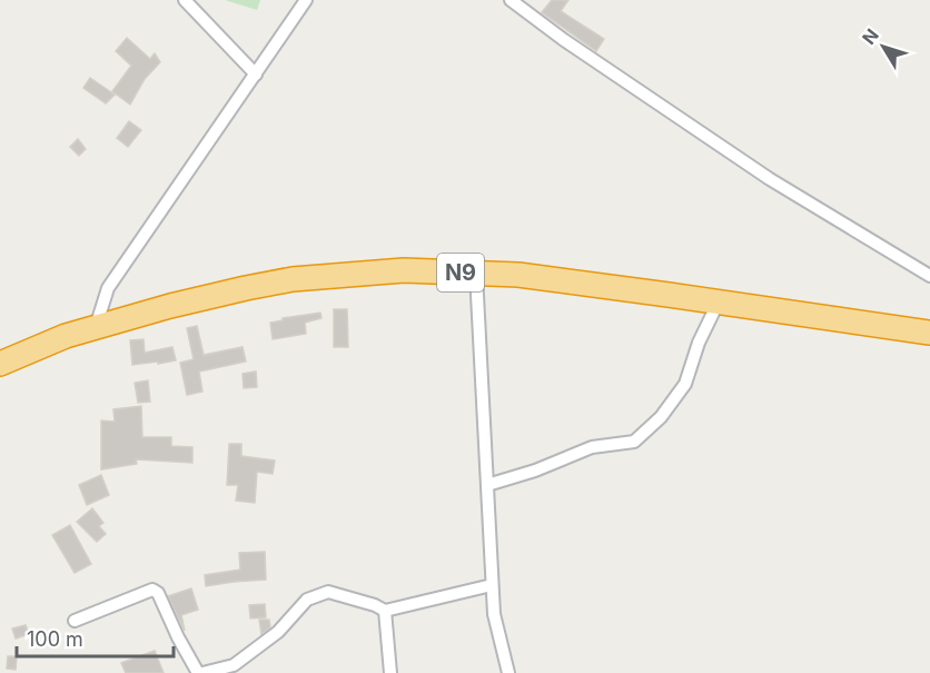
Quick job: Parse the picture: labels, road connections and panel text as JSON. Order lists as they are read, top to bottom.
{
  "streets": {
    "highway": ["N9"]
  },
  "scale_bar": "100 m",
  "north": "top left"
}
